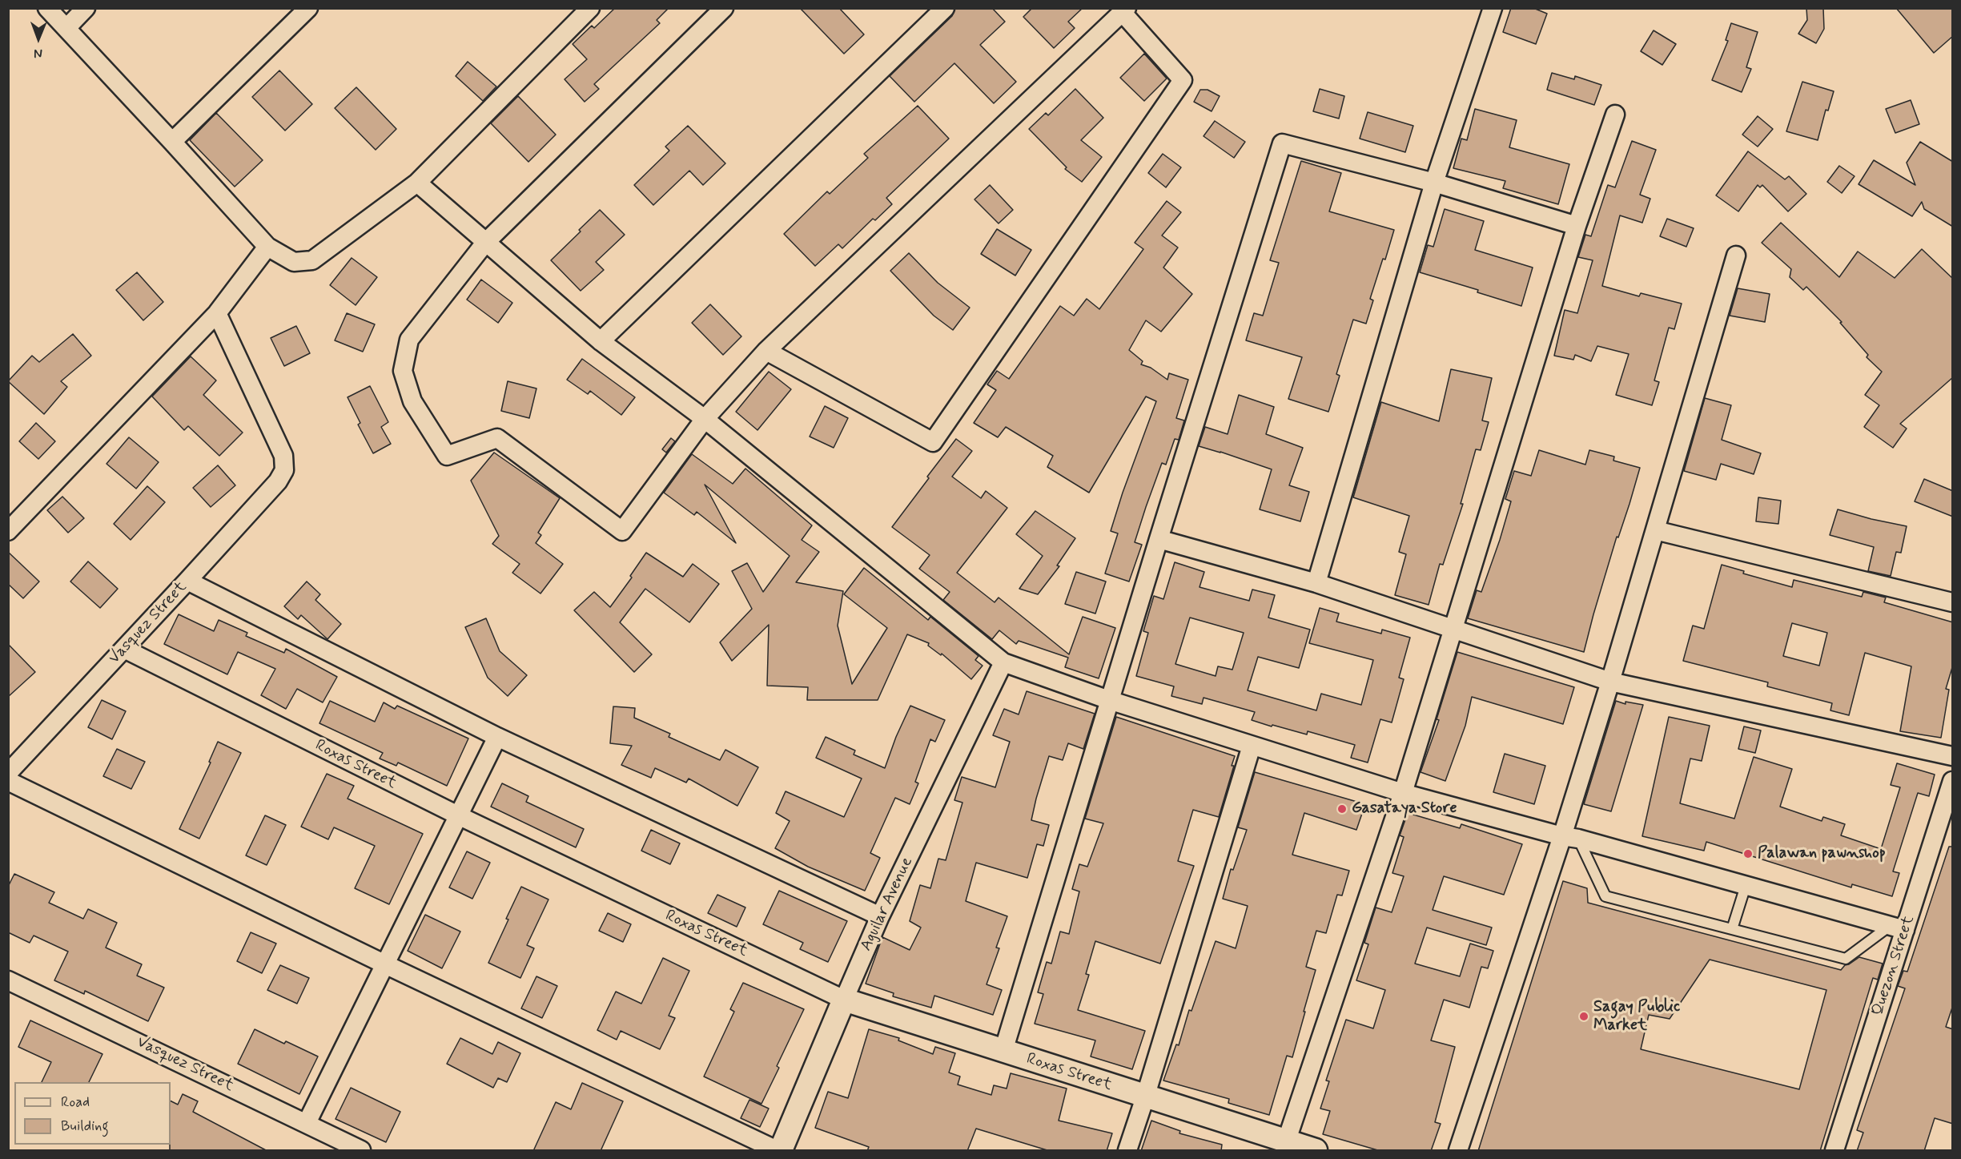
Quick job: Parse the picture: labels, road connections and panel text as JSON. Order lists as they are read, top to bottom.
{
  "streets": {
    "street": [
      "Vasquez Street",
      "Roxas Street",
      "Aguilar Avenue",
      "Quezon Street"
    ]
  },
  "crossings": [
    ["Vasquez Street", "Roxas Street"],
    ["Roxas Street", "Aguilar Avenue"]
  ],
  "places": ["Gasataya Store", "Palawan pawnshop", "Sagay Public Market"],
  "legend": ["Road", "Building"],
  "north": "bottom"
}
